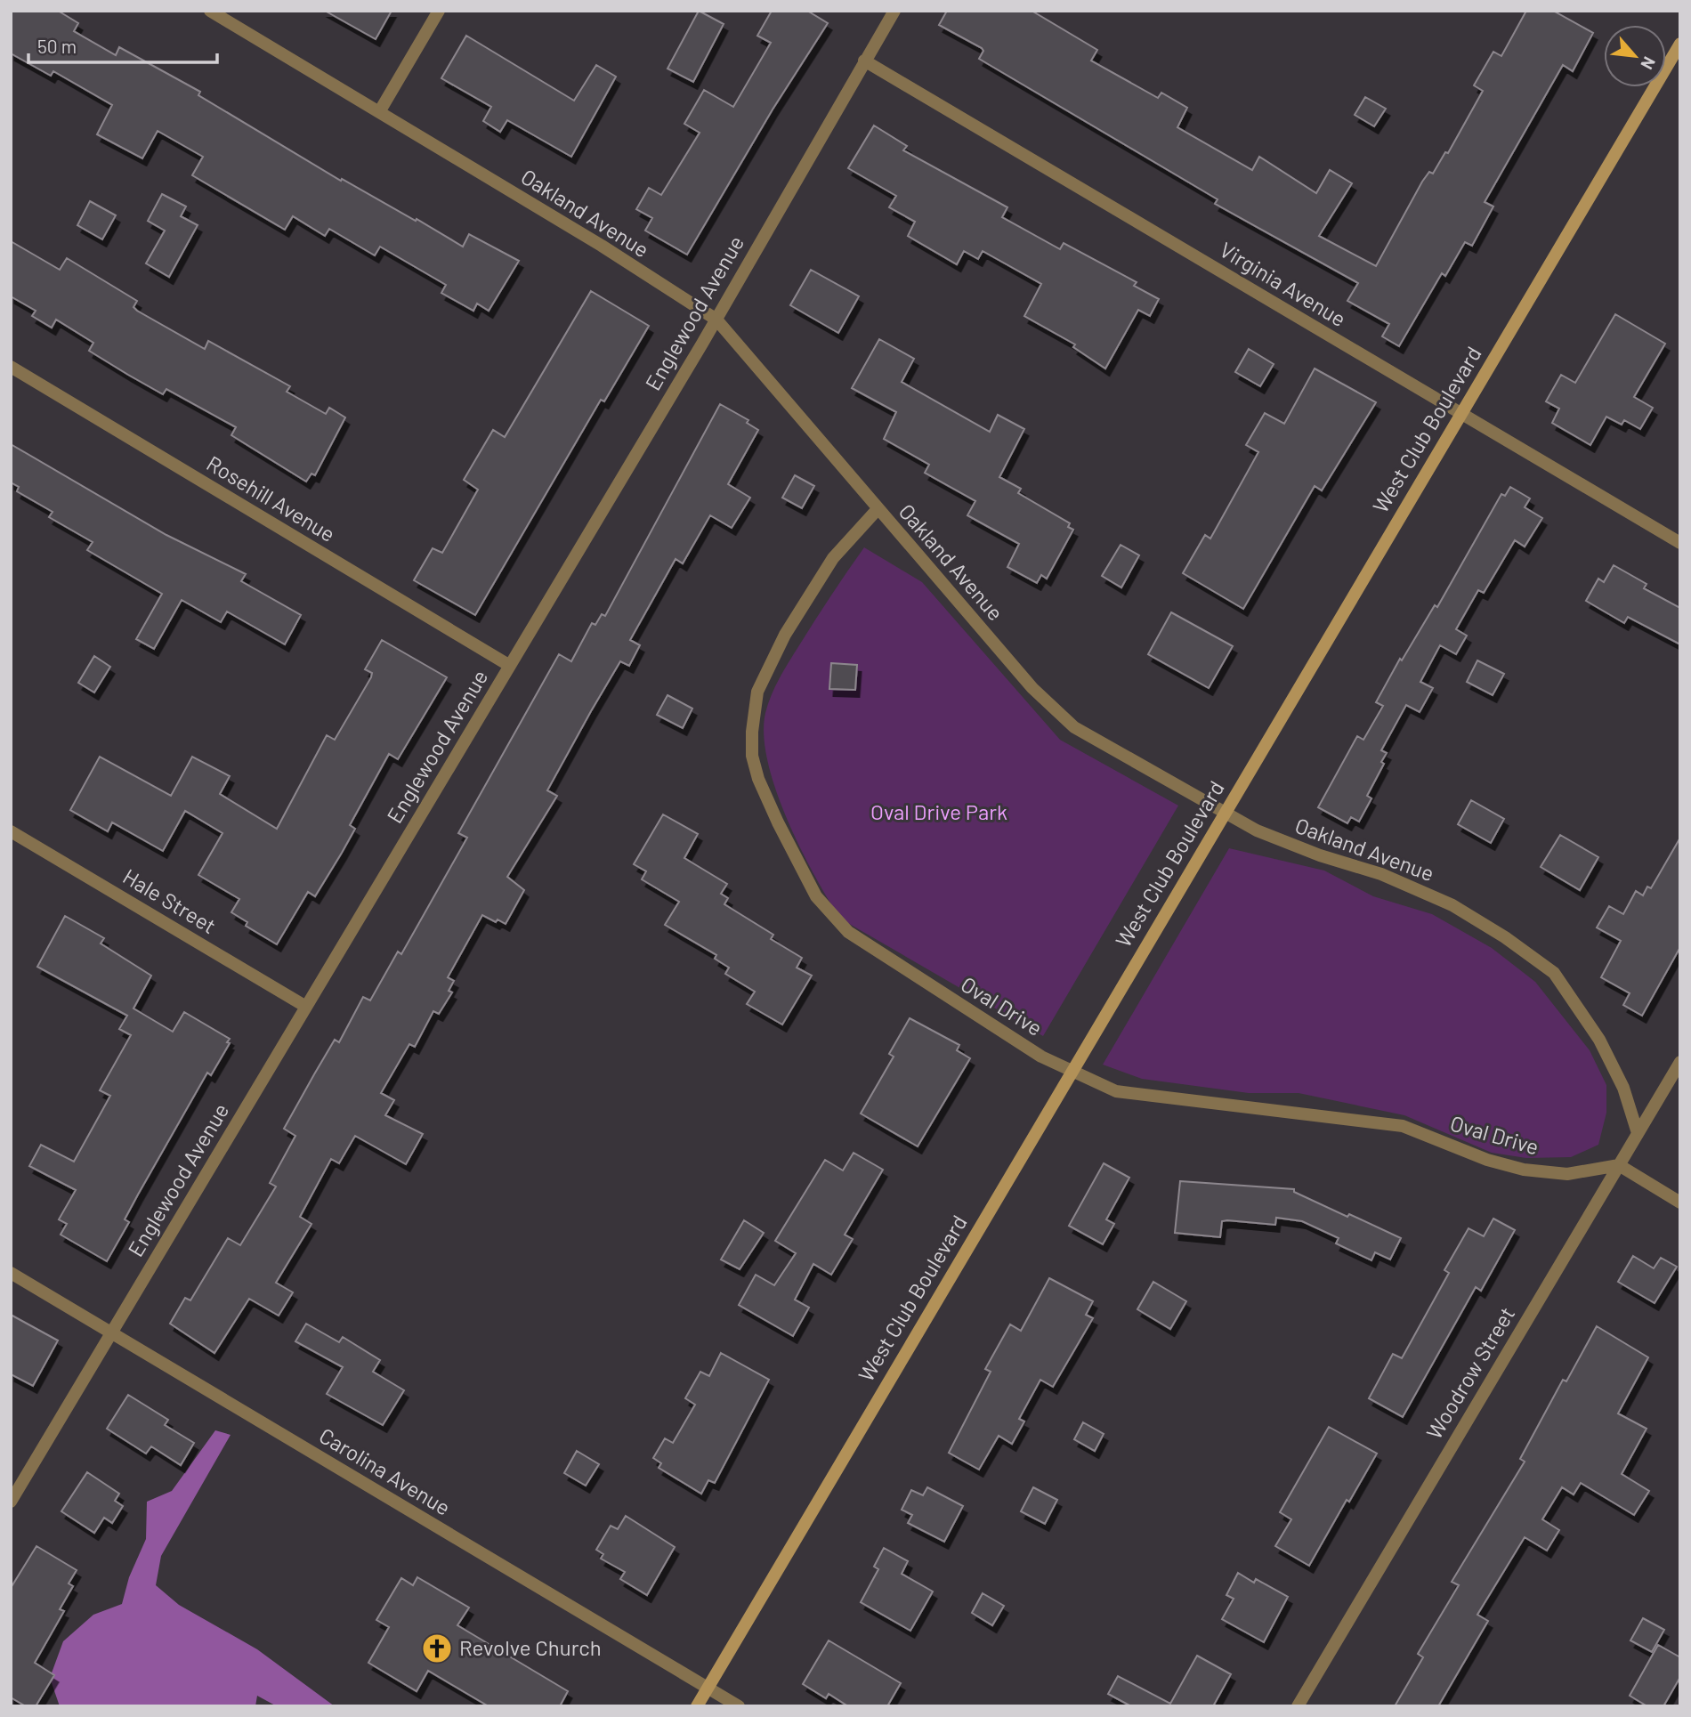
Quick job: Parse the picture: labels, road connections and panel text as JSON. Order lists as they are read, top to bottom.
{
  "streets": {
    "street": [
      "Oakland Avenue",
      "Virginia Avenue",
      "Englewood Avenue",
      "West Club Boulevard",
      "Rosehill Avenue",
      "Hale Street",
      "Oval Drive",
      "Woodrow Street",
      "Carolina Avenue"
    ]
  },
  "crossings": [
    ["Oakland Avenue", "Englewood Avenue"],
    ["Oakland Avenue", "West Club Boulevard"],
    ["Oakland Avenue", "Oval Drive"],
    ["Oakland Avenue", "Woodrow Street"],
    ["Virginia Avenue", "Englewood Avenue"],
    ["Virginia Avenue", "West Club Boulevard"],
    ["Englewood Avenue", "Rosehill Avenue"],
    ["Englewood Avenue", "Hale Street"],
    ["Englewood Avenue", "Carolina Avenue"],
    ["West Club Boulevard", "Oval Drive"],
    ["West Club Boulevard", "Carolina Avenue"],
    ["Oval Drive", "Woodrow Street"]
  ],
  "parks": ["Oval Drive Park"],
  "places": {
    "church": ["Revolve Church"]
  },
  "scale_bar": "50 m",
  "north": "bottom right"
}
